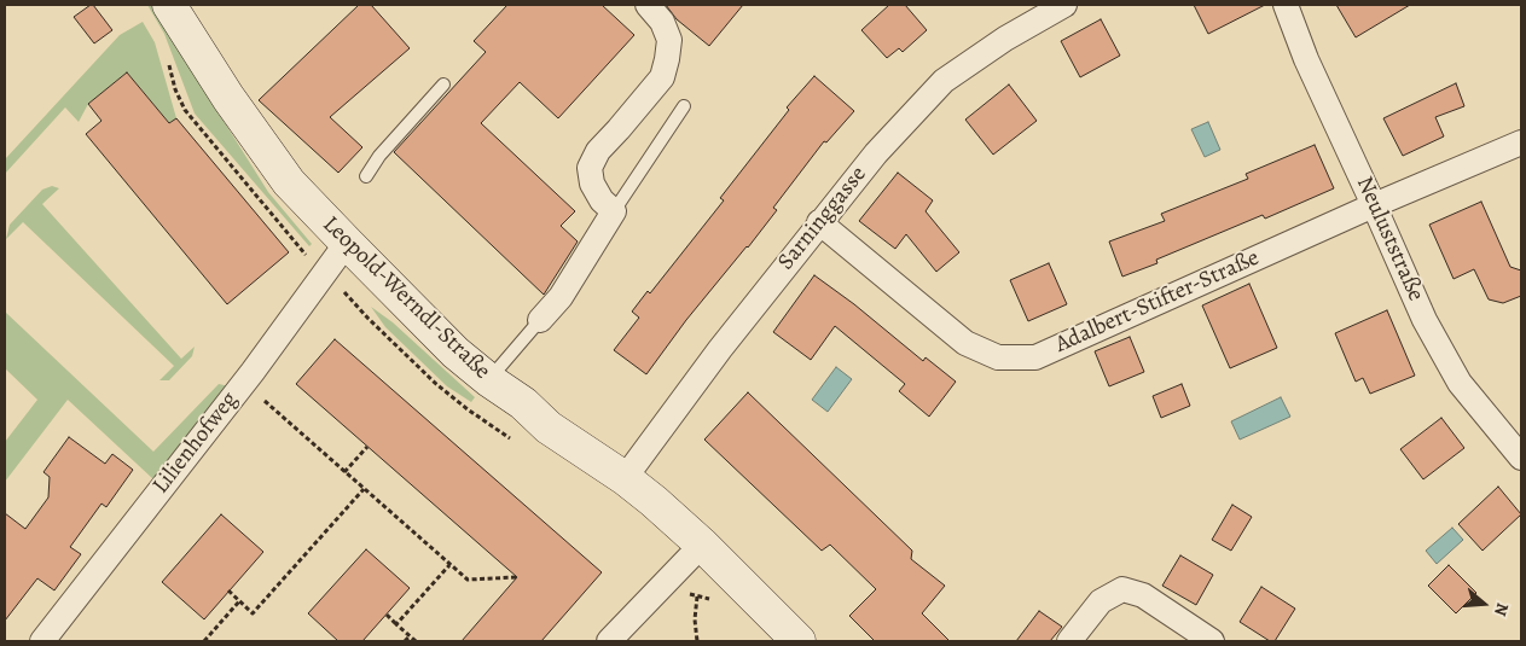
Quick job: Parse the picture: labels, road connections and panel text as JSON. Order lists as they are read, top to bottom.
{
  "streets": {
    "street": [
      "Sarninggasse",
      "Neuluststraße",
      "Leopold-Werndl-Straße",
      "Adalbert-Stifter-Straße",
      "Lilienhofweg"
    ]
  },
  "crossings": [
    ["Sarninggasse", "Leopold-Werndl-Straße"],
    ["Sarninggasse", "Adalbert-Stifter-Straße"],
    ["Neuluststraße", "Adalbert-Stifter-Straße"],
    ["Leopold-Werndl-Straße", "Lilienhofweg"]
  ],
  "north": "right"
}
